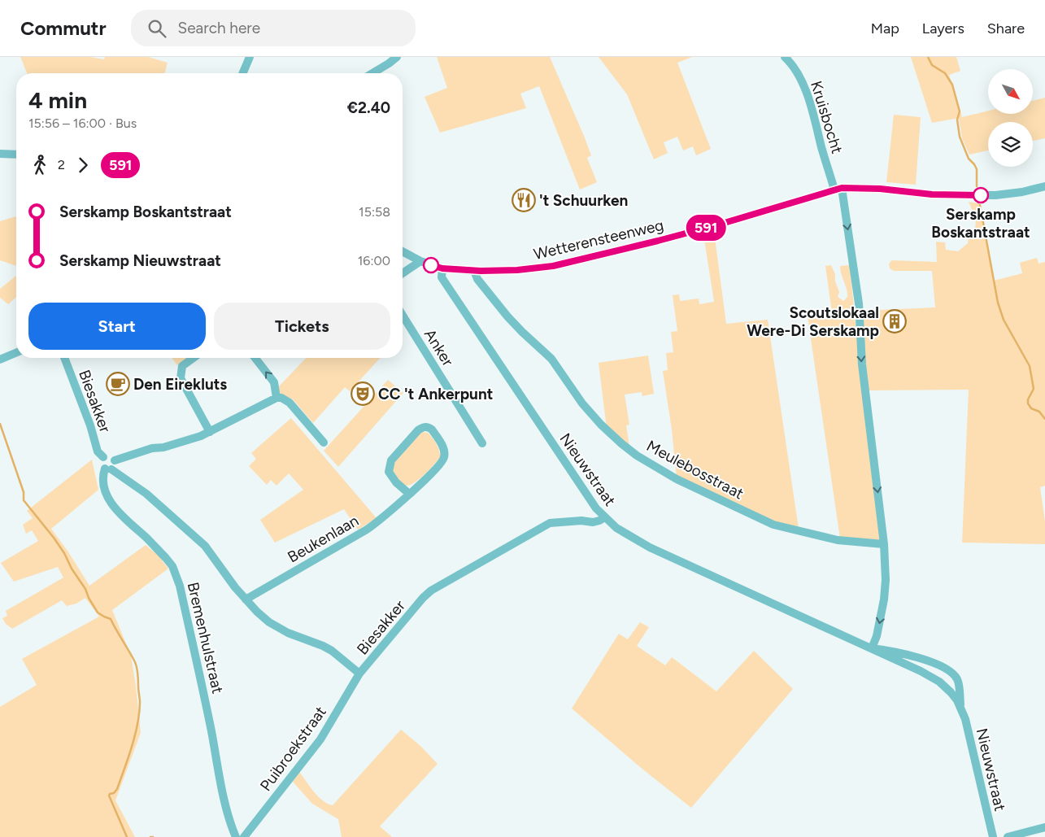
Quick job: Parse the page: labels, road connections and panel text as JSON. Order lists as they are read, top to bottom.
{
  "streets": {
    "street": [
      "Kruisbocht",
      "Wetterensteenweg",
      "Anker",
      "Biesakker",
      "Nieuwstraat",
      "Meulebosstraat",
      "Beukenlaan",
      "Bremenhulstraat",
      "Puibroekstraat"
    ]
  },
  "crossings": [
    ["Kruisbocht", "Wetterensteenweg"],
    ["Kruisbocht", "Nieuwstraat"],
    ["Kruisbocht", "Meulebosstraat"],
    ["Wetterensteenweg", "Nieuwstraat"],
    ["Wetterensteenweg", "Meulebosstraat"],
    ["Biesakker", "Nieuwstraat"],
    ["Biesakker", "Beukenlaan"],
    ["Biesakker", "Bremenhulstraat"],
    ["Biesakker", "Puibroekstraat"]
  ],
  "one_way": ["Kruisbocht"],
  "places": {
    "other": ["Serskamp Boskantstraat"],
    "restaurant": ["'t Schuurken"],
    "building": ["Scoutslokaal Were-Di Serskamp"],
    "cafe": ["Den Eirekluts"],
    "theatre": ["CC 't Ankerpunt"]
  },
  "lines": ["bus line 591"],
  "north": "bottom right",
  "page": {
    "header": "Commutr",
    "search": "Search here",
    "nav": ["Map", "Layers", "Share"],
    "on_map": "591",
    "heading": ["4 min", "15:56 – 16:00 · Bus", "€2.40"],
    "legs": ["2", "591"],
    "list": [
      {
        "name": "Serskamp Boskantstraat",
        "value": "15:58"
      },
      {
        "name": "Serskamp Nieuwstraat",
        "value": "16:00"
      }
    ],
    "buttons": ["Start", "Tickets"]
  }
}
